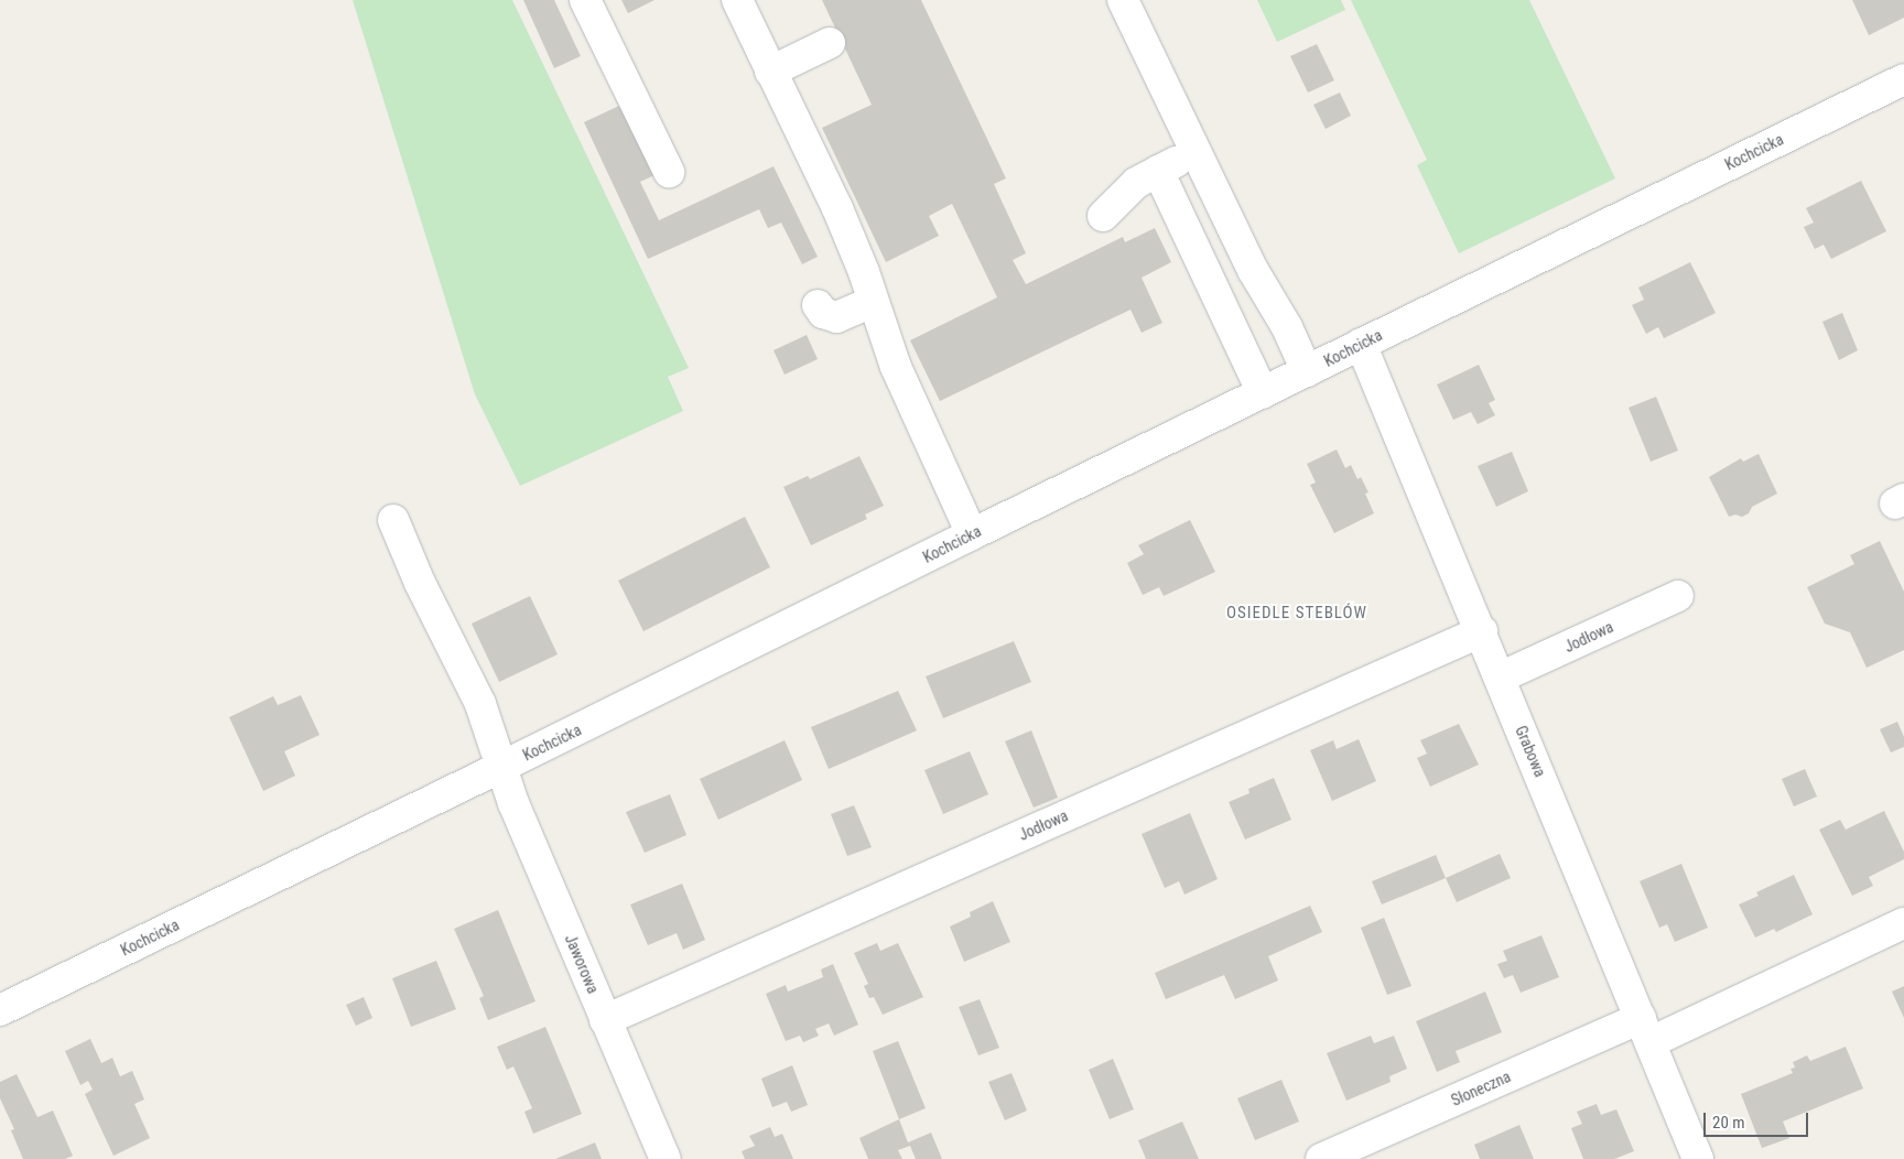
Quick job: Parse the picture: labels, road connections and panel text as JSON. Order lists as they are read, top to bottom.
{
  "streets": {
    "street": [
      "Kochcicka",
      "Jodłowa",
      "Grabowa",
      "Jaworowa",
      "Słoneczna"
    ]
  },
  "crossings": [
    ["Kochcicka", "Grabowa"],
    ["Kochcicka", "Jaworowa"],
    ["Jodłowa", "Grabowa"],
    ["Jodłowa", "Jaworowa"],
    ["Grabowa", "Słoneczna"]
  ],
  "districts": ["OSIEDLE STEBLÓW"],
  "scale_bar": "20 m"
}
